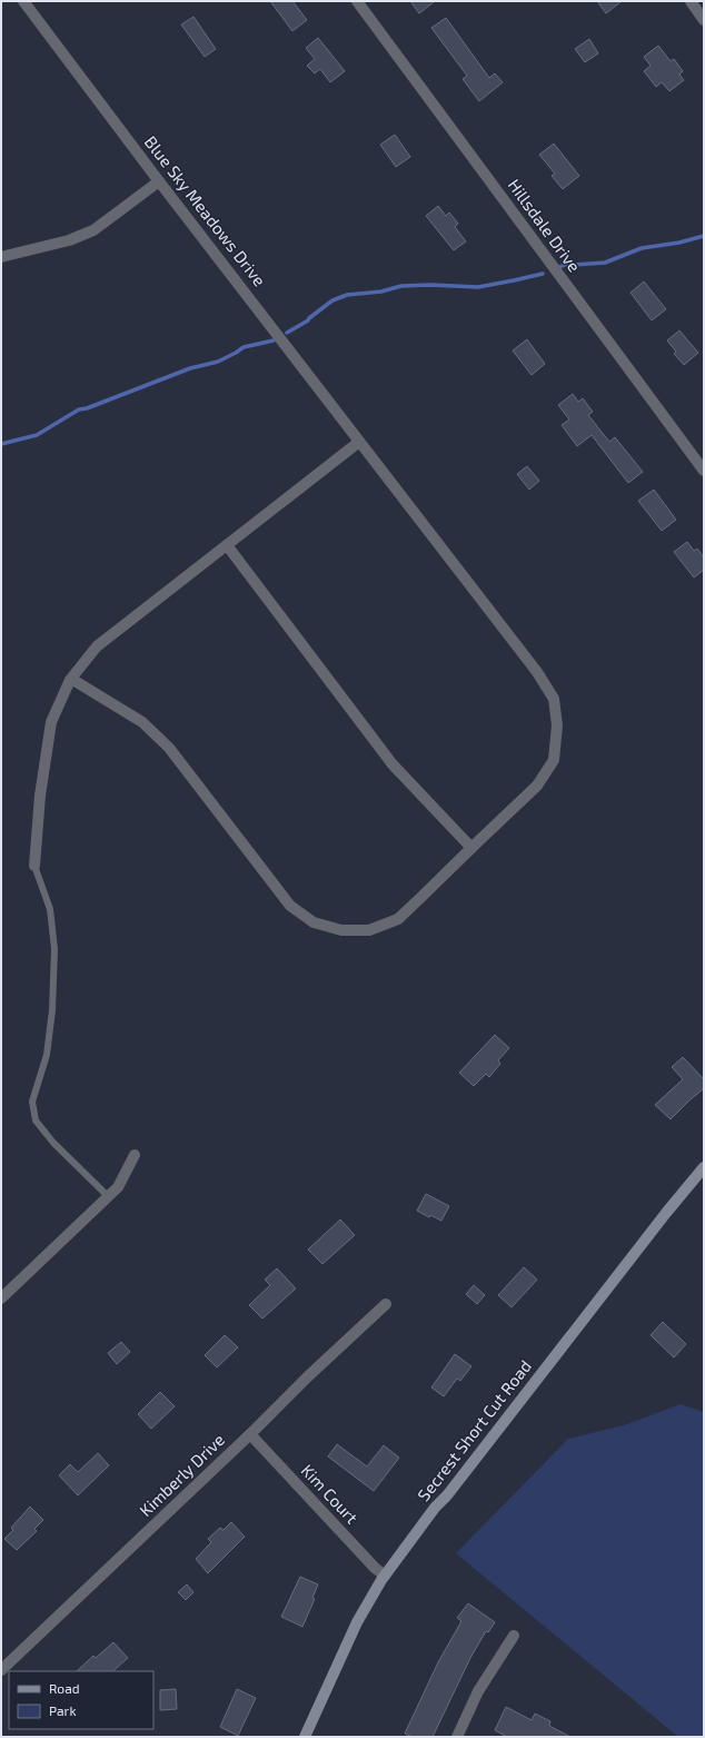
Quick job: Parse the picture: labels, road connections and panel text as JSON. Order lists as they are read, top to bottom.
{
  "streets": {
    "main road": ["Secrest Short Cut Road"],
    "street": [
      "Blue Sky Meadows Drive",
      "Hillsdale Drive",
      "Kimberly Drive",
      "Kim Court"
    ]
  },
  "crossings": [
    ["Secrest Short Cut Road", "Kim Court"],
    ["Kimberly Drive", "Kim Court"]
  ],
  "legend": ["Road", "Park"]
}
